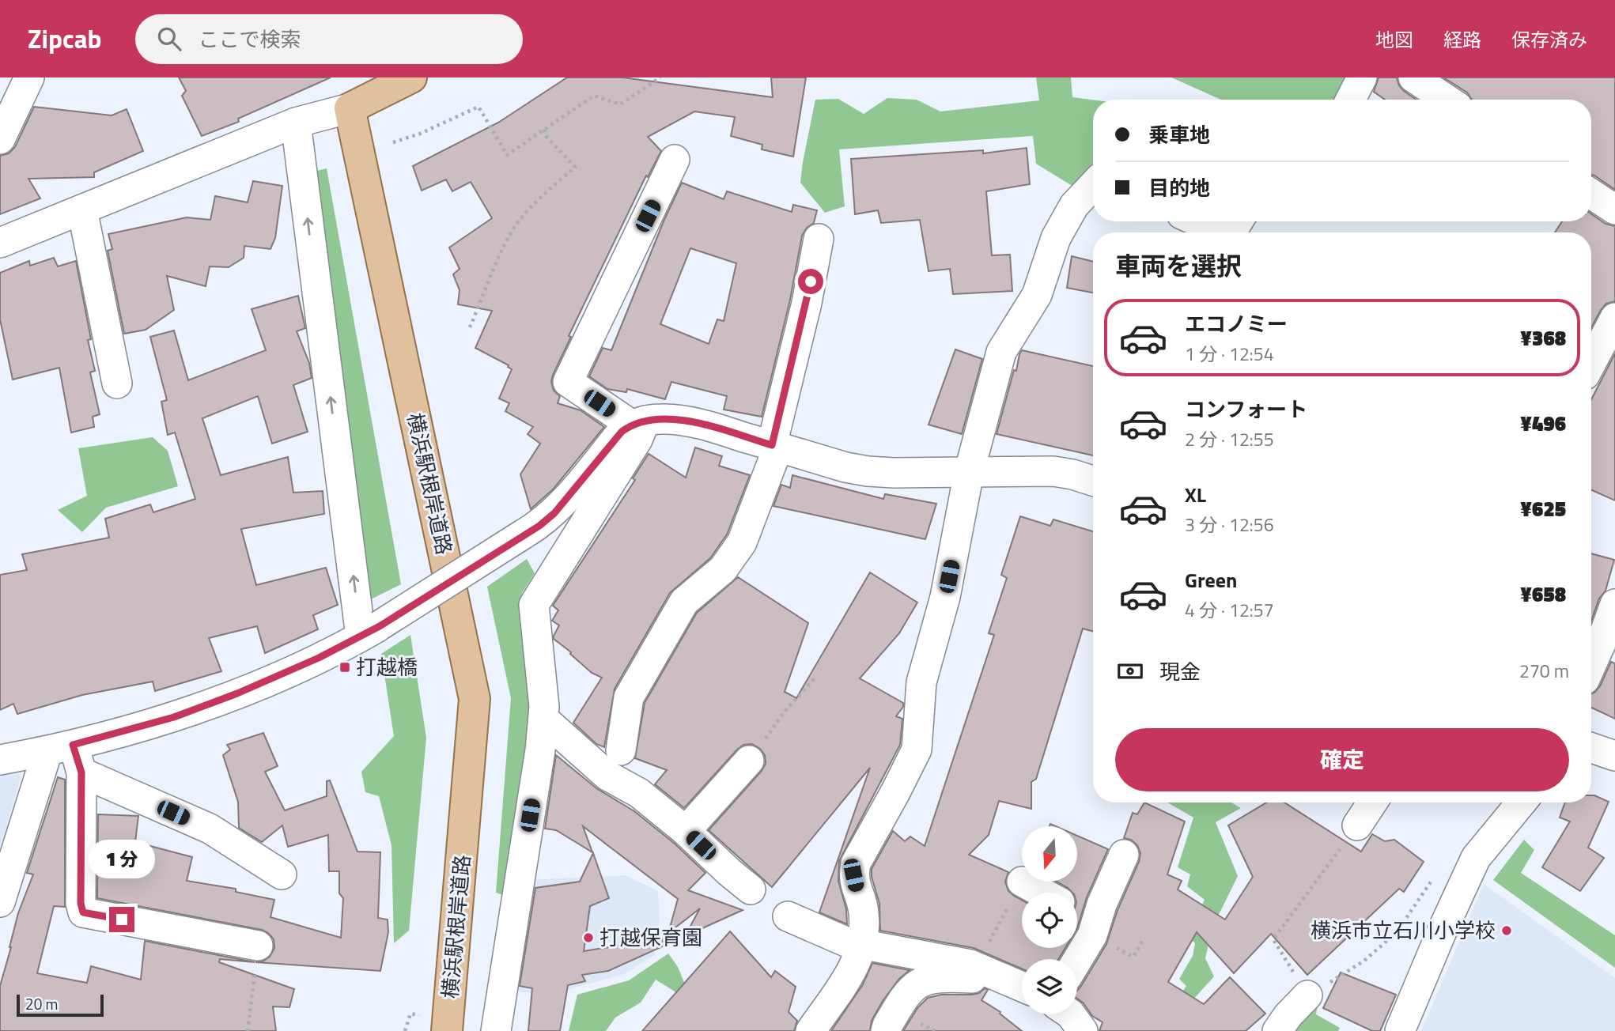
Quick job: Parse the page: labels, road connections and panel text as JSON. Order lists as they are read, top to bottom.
{
  "streets": {
    "main road": ["横浜駅根岸道路"]
  },
  "places": {
    "transit": ["打越橋"],
    "other": ["横浜市立石川小学校", "打越保育園"]
  },
  "scale_bar": "20 m",
  "north": "bottom",
  "page": {
    "header": "Zipcab",
    "search": "ここで検索",
    "nav": ["地図", "経路", "保存済み"],
    "banner": ["乗車地", "目的地"],
    "heading": "車両を選択",
    "list": [
      {
        "name": "エコノミー",
        "note": "1 分 · 12:54",
        "value": "¥368"
      },
      {
        "name": "コンフォート",
        "note": "2 分 · 12:55",
        "value": "¥496"
      },
      {
        "name": "XL",
        "note": "3 分 · 12:56",
        "value": "¥625"
      },
      {
        "name": "Green",
        "note": "4 分 · 12:57",
        "value": "¥658"
      }
    ],
    "pay": ["現金", "270 m"],
    "buttons": "確定",
    "bubble": "1 分",
    "scale": "20 m"
  }
}
